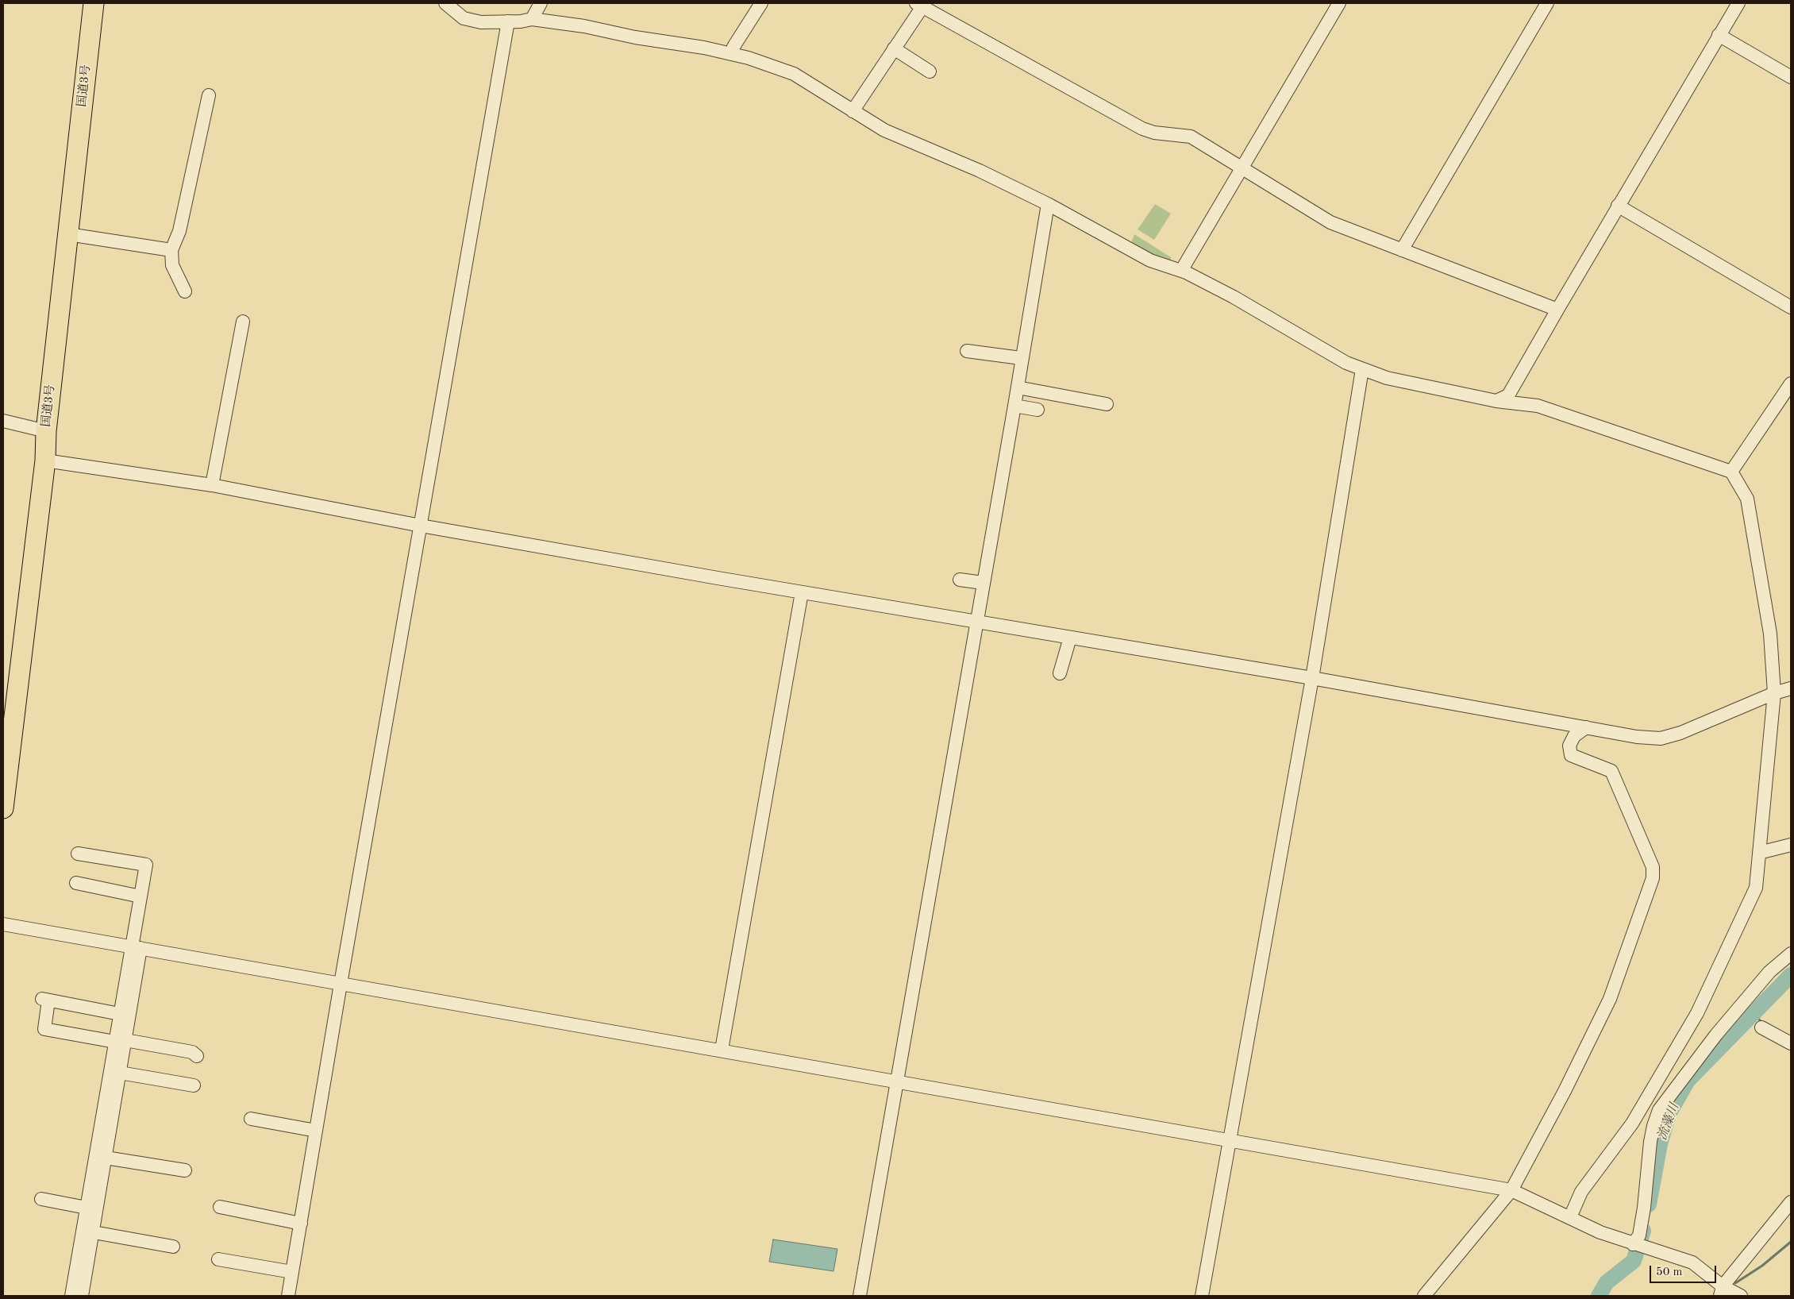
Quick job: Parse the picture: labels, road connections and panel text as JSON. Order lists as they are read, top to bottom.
{
  "streets": {
    "highway": ["国道3号"]
  },
  "water": ["流藻川"],
  "scale_bar": "50 m"
}
